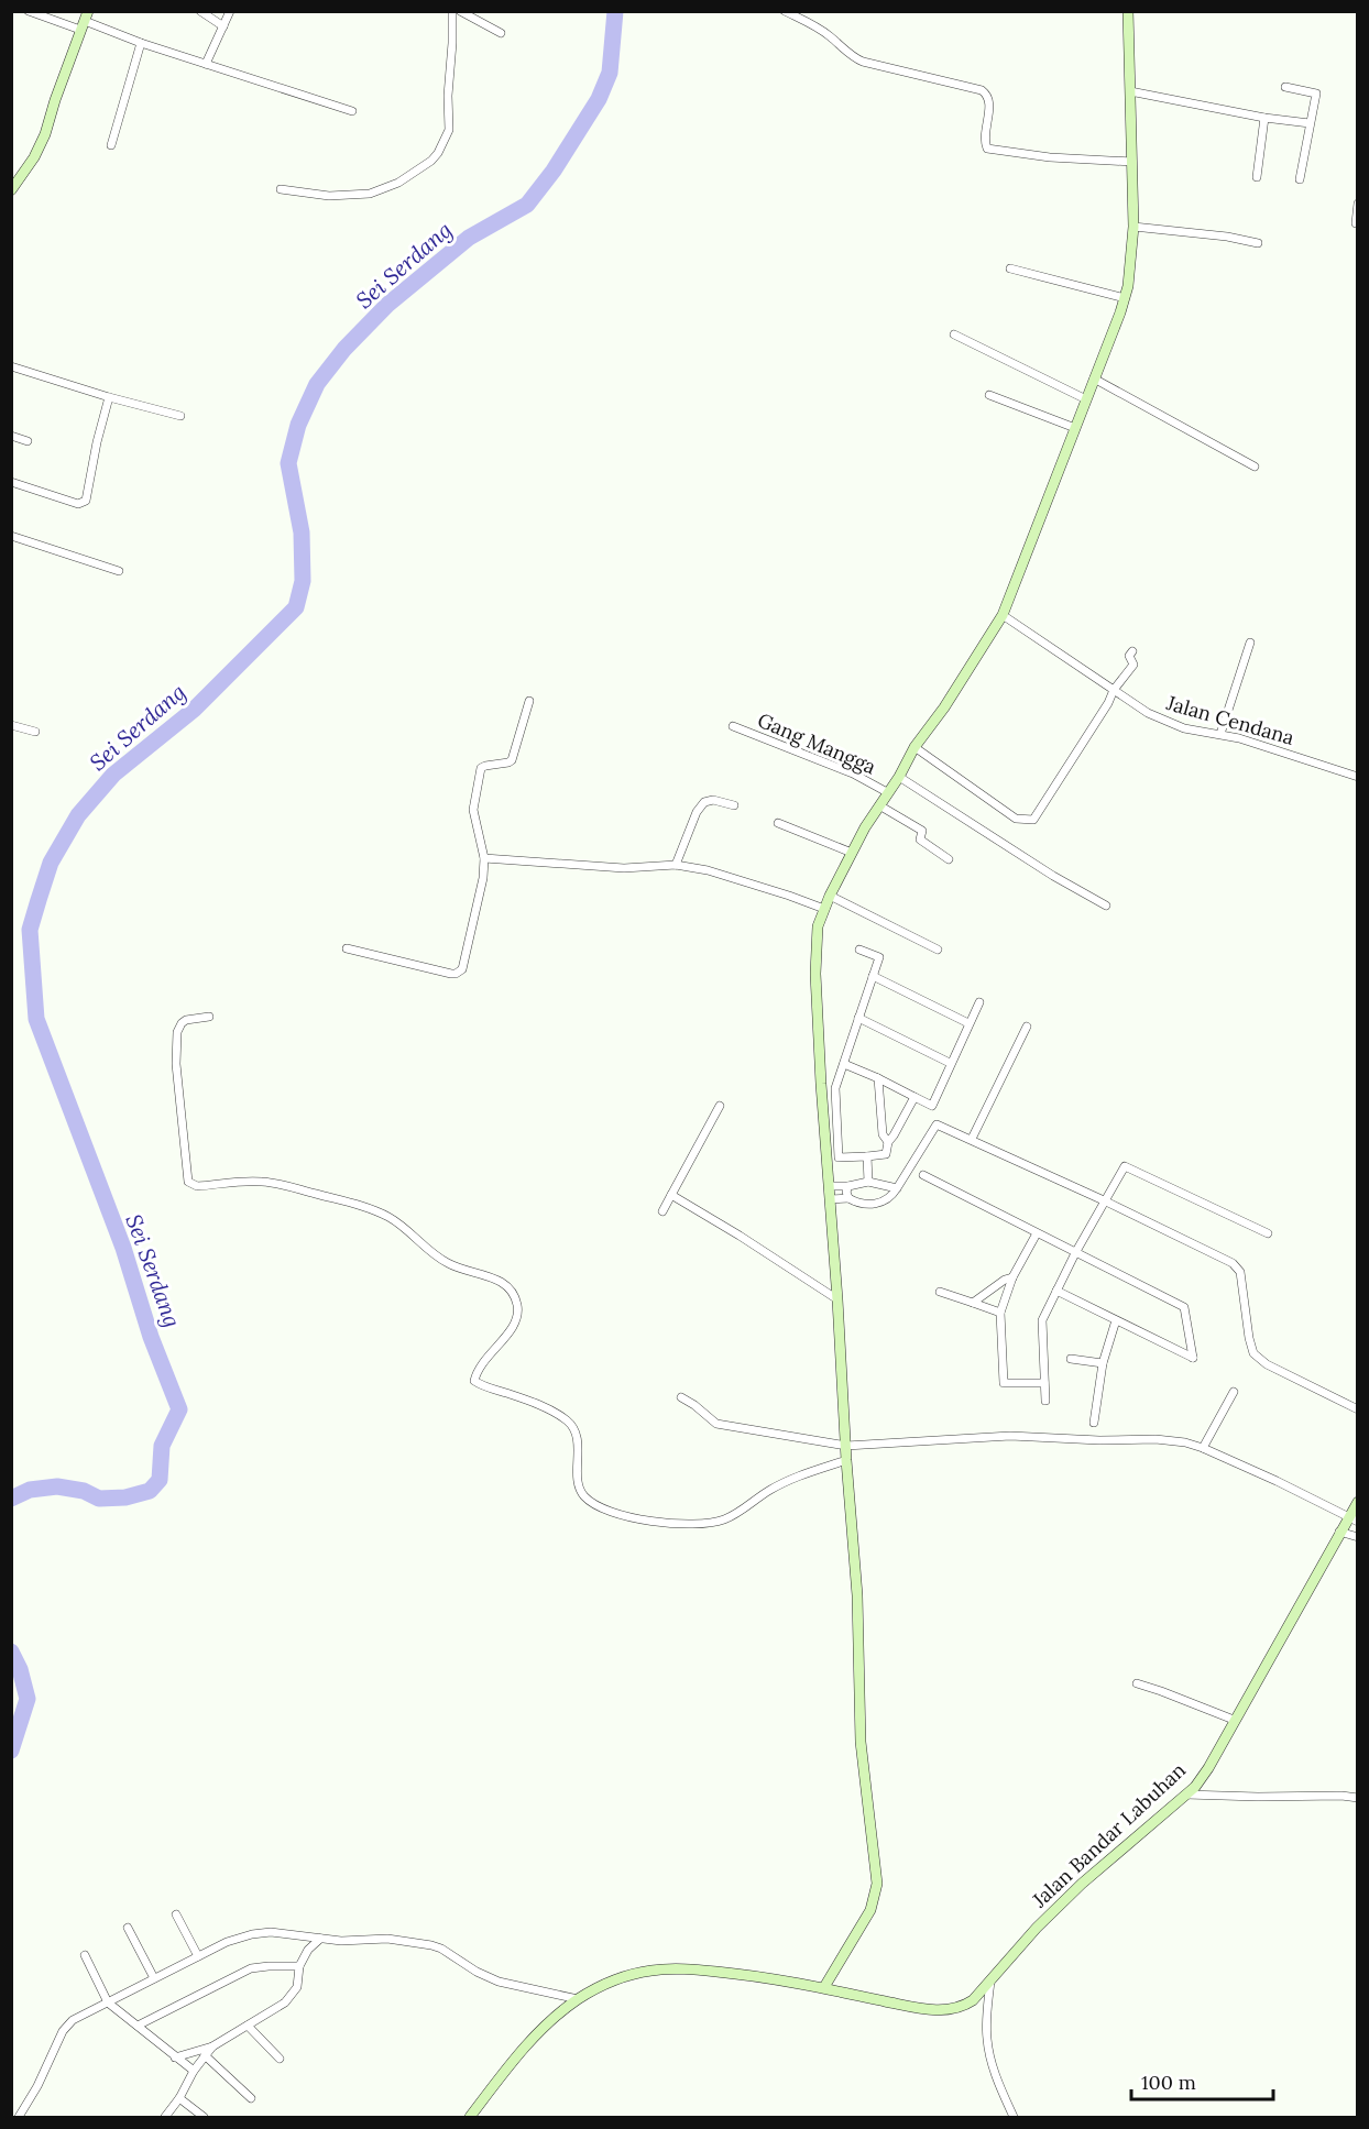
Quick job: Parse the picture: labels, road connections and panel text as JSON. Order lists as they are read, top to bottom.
{
  "streets": {
    "street": ["Jalan Cendana", "Gang Mangga", "Jalan Bandar Labuhan"]
  },
  "water": ["Sei Serdang"],
  "scale_bar": "100 m"
}
